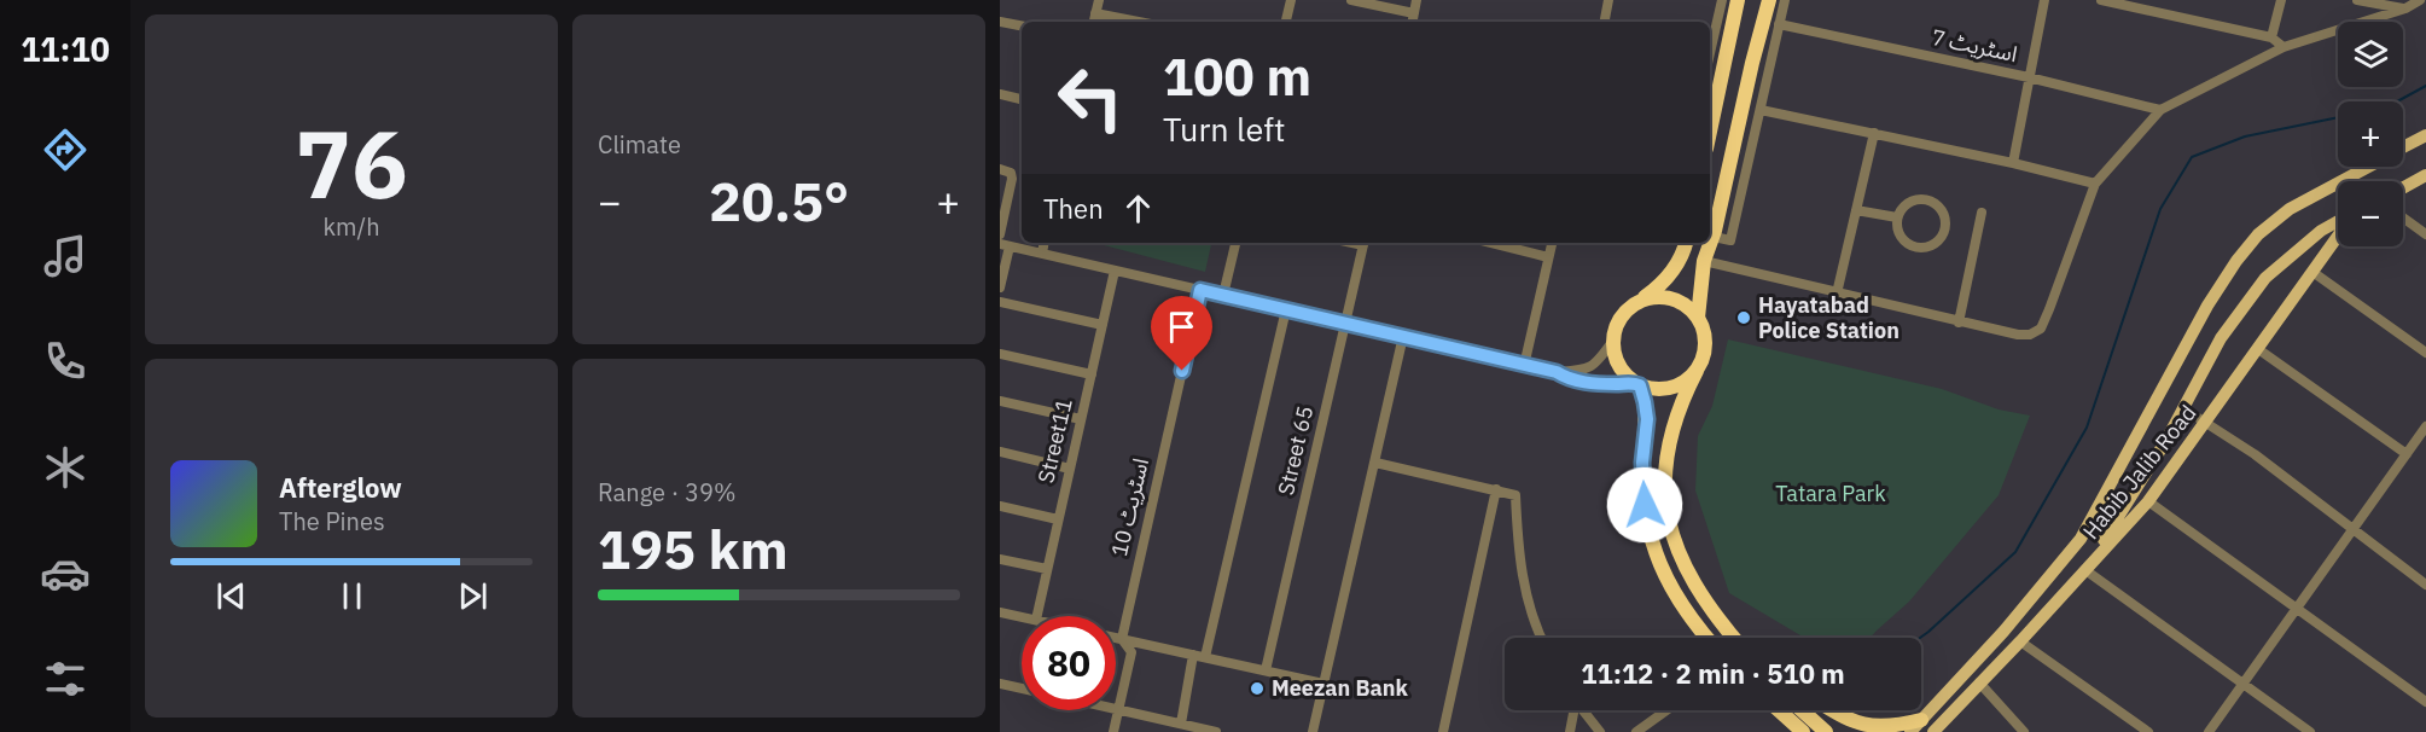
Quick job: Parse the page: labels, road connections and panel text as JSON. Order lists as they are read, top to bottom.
{
  "streets": {
    "main road": ["Habib Jalib Road"],
    "street": [
      "اسٹریٹ 7",
      "Street11",
      "Street 65",
      "اسٹریٹ 10"
    ]
  },
  "parks": ["Tatara Park"],
  "places": ["Hayatabad Police Station", "Meezan Bank"],
  "page": {
    "tabs": "11:10",
    "tile": [
      ["76", "km/h"],
      "Climate",
      ["Range · 39%", "195 km"]
    ],
    "map_buttons": ["+", "−"],
    "turn": ["100 m", "Turn left"],
    "heat": ["−", "20.5°", "+"],
    "then": "Then",
    "song": ["Afterglow", "The Pines"],
    "limit": "80",
    "trip": "11:12 · 2 min · 510 m"
  }
}
